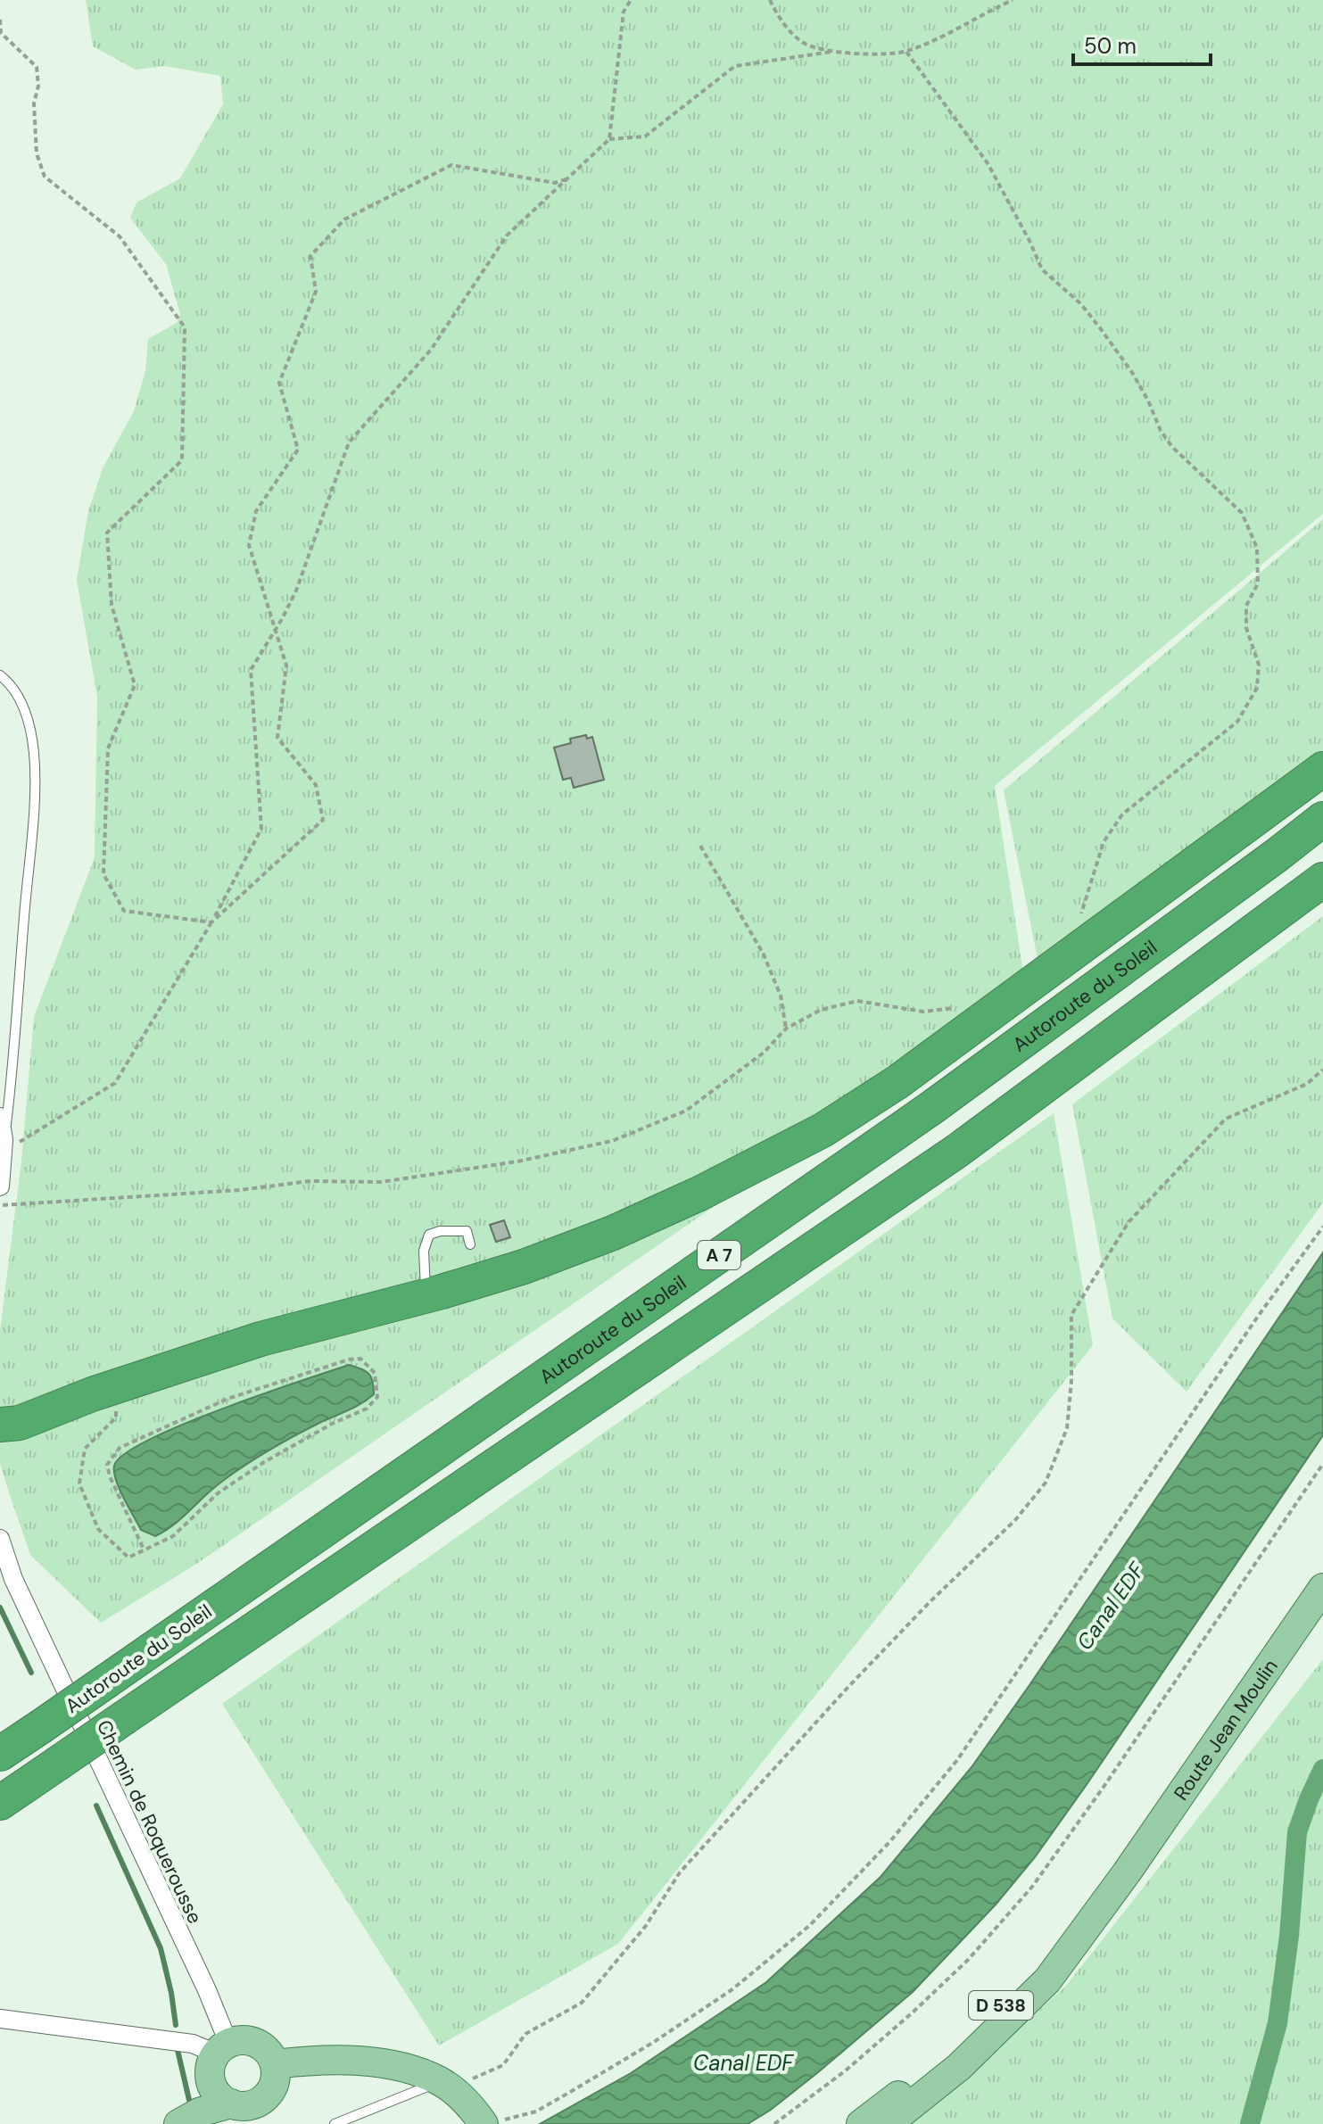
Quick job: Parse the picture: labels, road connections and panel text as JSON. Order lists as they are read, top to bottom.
{
  "streets": {
    "highway": ["Autoroute du Soleil", "A 7"],
    "main road": ["Route Jean Moulin", "D 538"],
    "street": ["Chemin de Roquerousse"]
  },
  "water": ["Canal EDF"],
  "scale_bar": "50 m"
}
